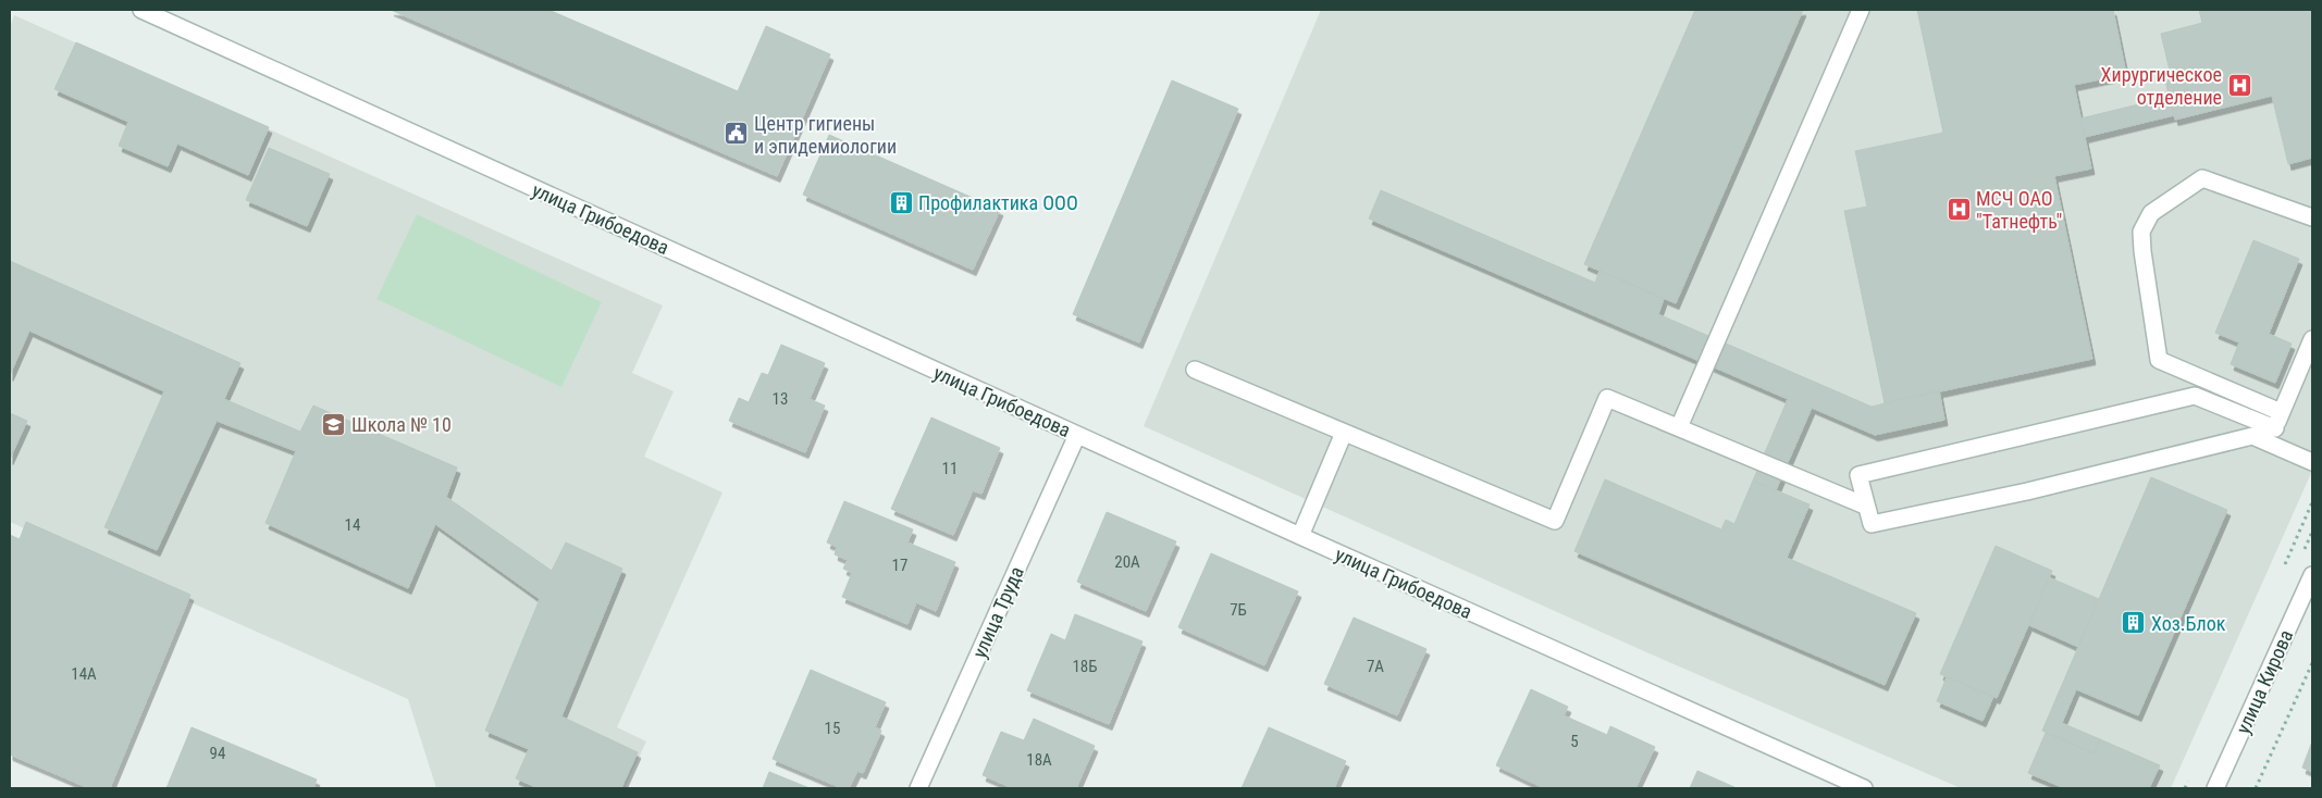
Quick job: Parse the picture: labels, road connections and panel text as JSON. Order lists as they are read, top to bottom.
{
  "streets": {
    "street": ["улица Грибоедова", "улица Труда", "улица Кирова"]
  },
  "crossings": [
    ["улица Грибоедова", "улица Труда"]
  ],
  "places": {
    "hospital": ["Хирургическое отделение", "МСЧ ОАО \"Татнефть\""],
    "public building": ["Центр гигиены и эпидемиологии"],
    "building": ["Профилактика ООО", "Хоз.Блок"],
    "school or university": ["Школа № 10"]
  },
  "house_numbers": [
    "13",
    "11",
    "14",
    "20А",
    "17",
    "7Б",
    "18Б",
    "7А",
    "14А",
    "15",
    "5",
    "94",
    "18А"
  ]
}
